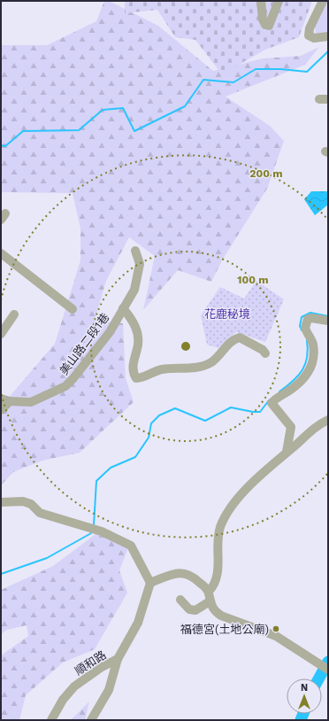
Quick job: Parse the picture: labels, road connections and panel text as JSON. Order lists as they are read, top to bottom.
{
  "streets": {
    "street": ["美山路二段1巷", "順和路"]
  },
  "parks": ["花鹿秘境"],
  "places": ["福德宮(土地公廟)"],
  "north": "top",
  "rings": ["200 m", "100 m"]
}
